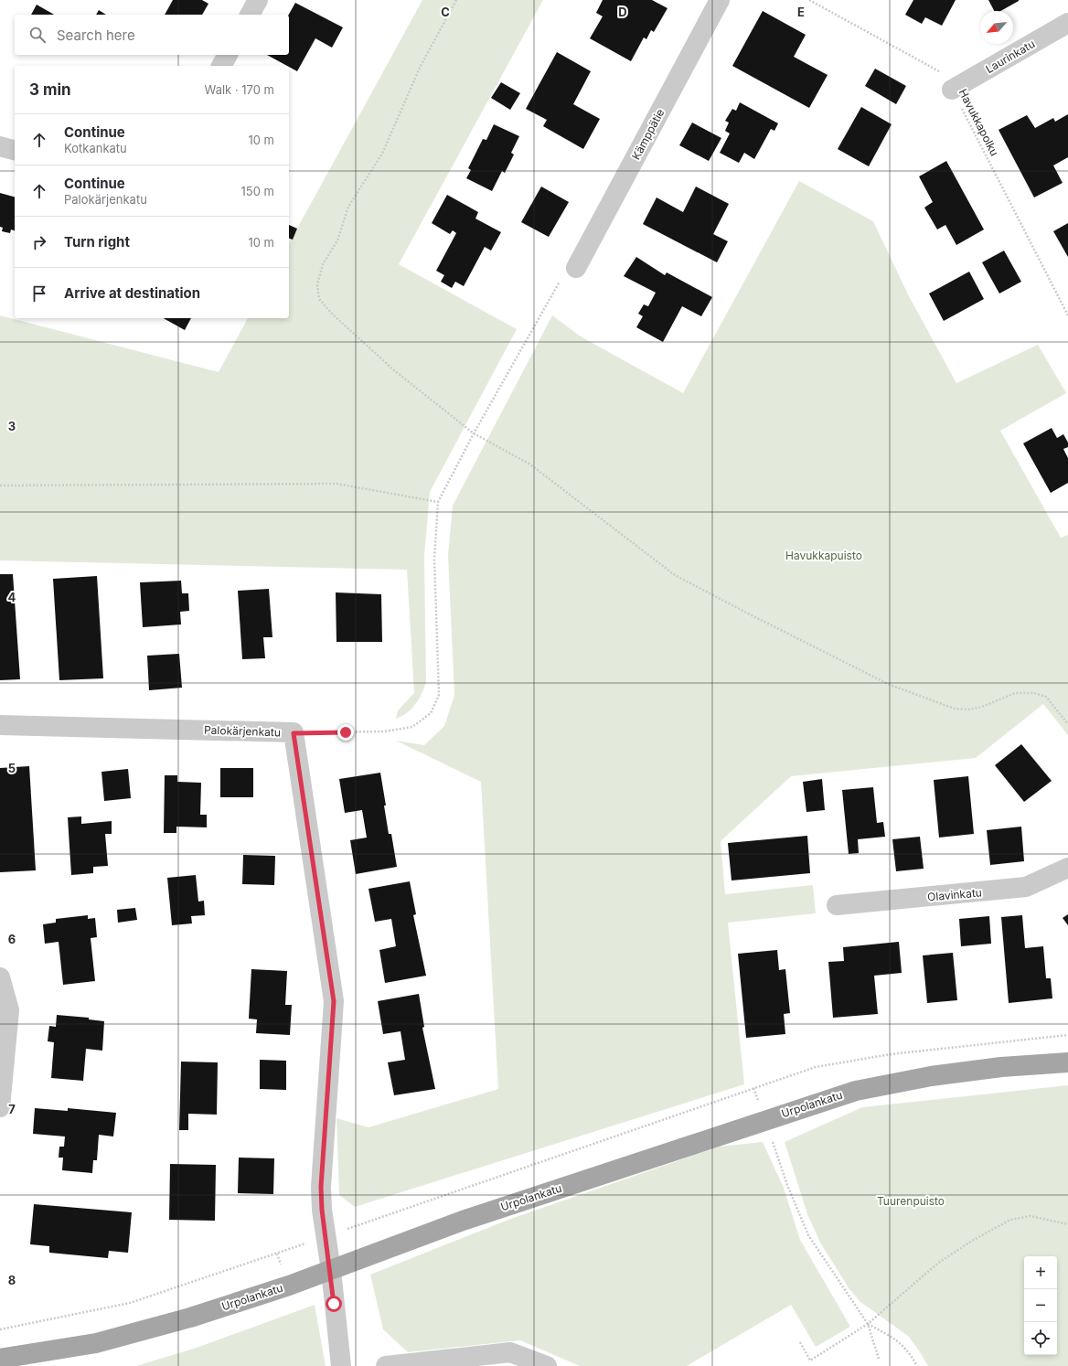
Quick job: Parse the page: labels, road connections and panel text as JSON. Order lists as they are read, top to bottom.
{
  "streets": {
    "main road": ["Urpolankatu"],
    "street": [
      "Laurinkatu",
      "Kämppätie",
      "Palokärjenkatu",
      "Olavinkatu"
    ],
    "path": ["Havukkapolku"]
  },
  "crossings": [
    ["Laurinkatu", "Havukkapolku"],
    ["Palokärjenkatu", "Urpolankatu"]
  ],
  "parks": ["Havukkapuisto", "Tuurenpuisto"],
  "north": "bottom left",
  "page": {
    "search": "Search here",
    "heading": ["3 min", "Walk · 170 m"],
    "list": [
      ["Continue", "Kotkankatu", "10 m"],
      ["Continue", "Palokärjenkatu", "150 m"],
      ["Turn right", "10 m"],
      "Arrive at destination"
    ],
    "map_buttons": ["+", "−"]
  },
  "grid": {
    "columns": ["C", "D", "E"],
    "rows": [
      "3",
      "4",
      "5",
      "6",
      "7",
      "8"
    ]
  }
}
